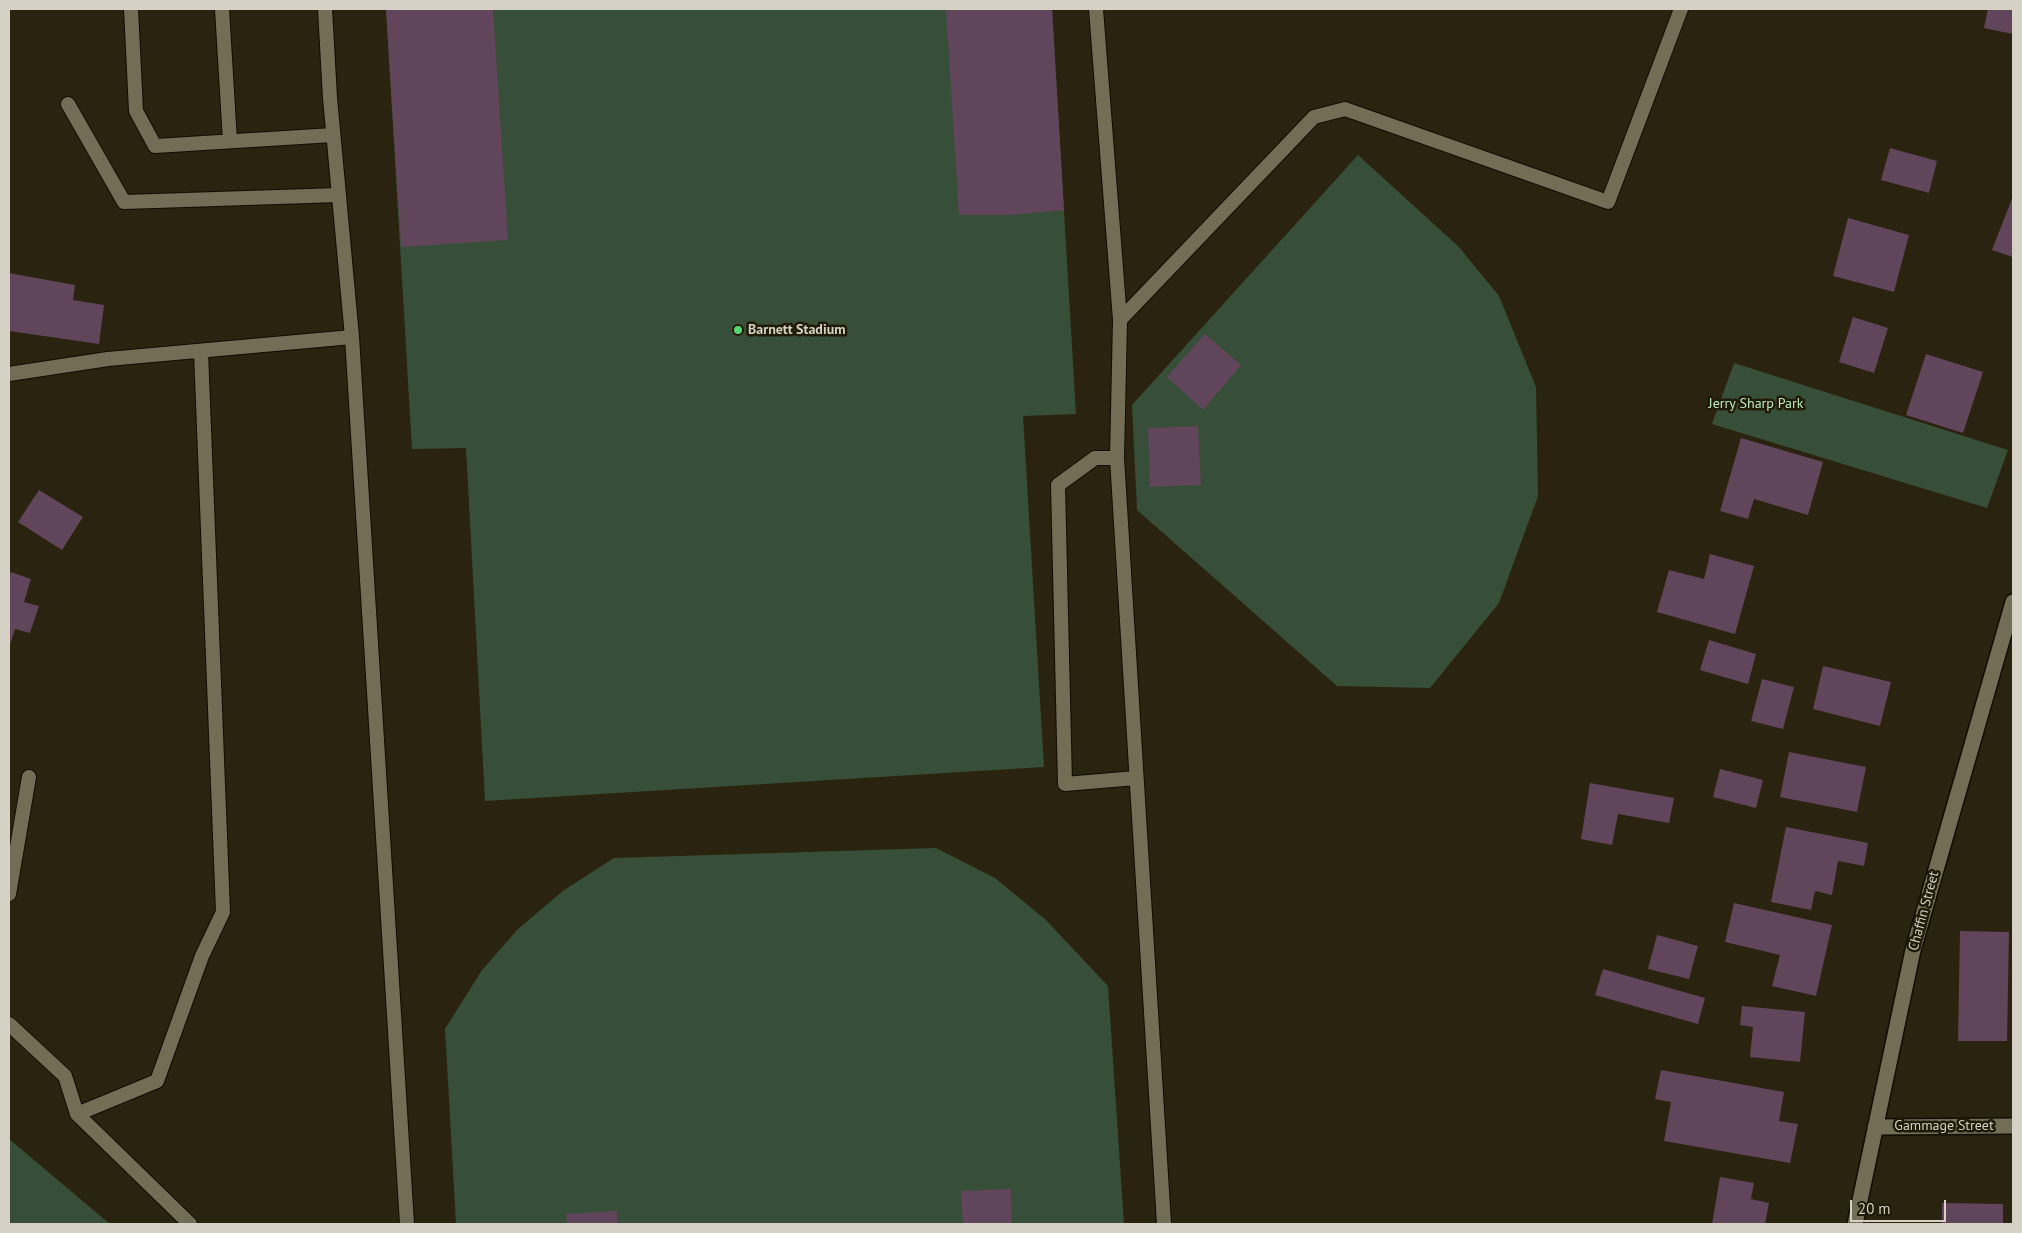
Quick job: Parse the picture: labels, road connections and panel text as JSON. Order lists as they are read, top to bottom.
{
  "streets": {
    "street": ["Chaffin Street", "Gammage Street"]
  },
  "crossings": [
    ["Chaffin Street", "Gammage Street"]
  ],
  "parks": ["Jerry Sharp Park"],
  "places": ["Barnett Stadium"],
  "scale_bar": "20 m"
}
